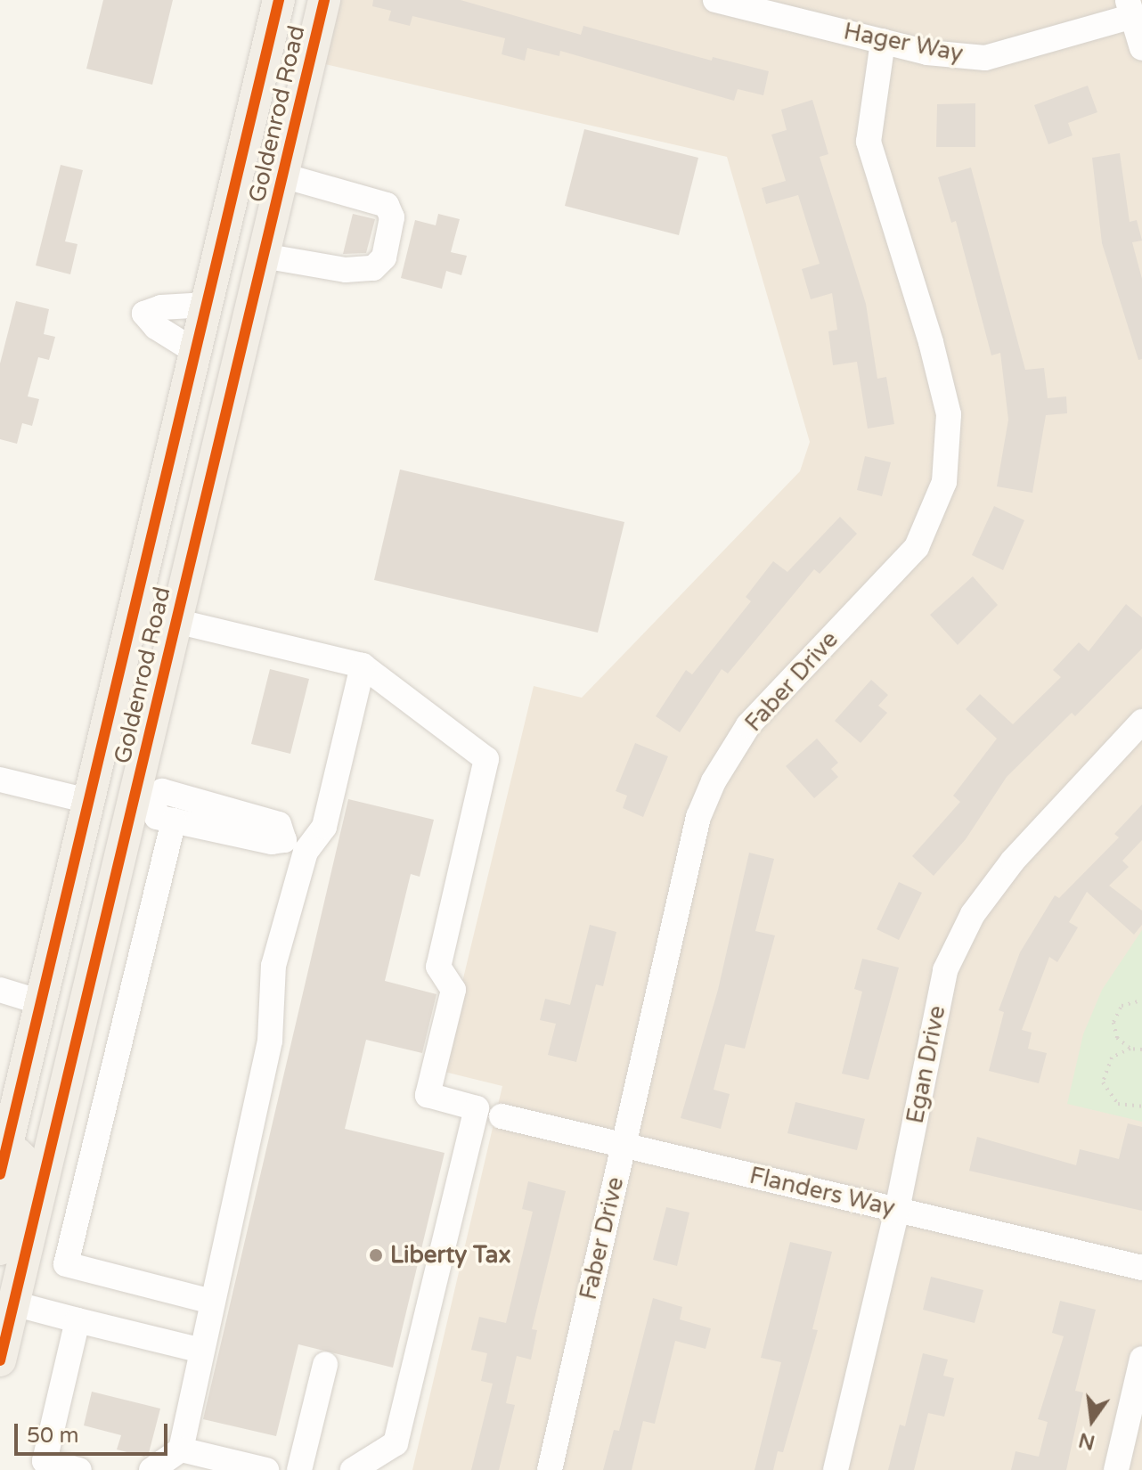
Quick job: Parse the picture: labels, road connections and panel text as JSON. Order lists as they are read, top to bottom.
{
  "streets": {
    "main road": ["Goldenrod Road"],
    "street": [
      "Hager Way",
      "Faber Drive",
      "Egan Drive",
      "Flanders Way"
    ]
  },
  "crossings": [
    ["Hager Way", "Faber Drive"],
    ["Faber Drive", "Flanders Way"],
    ["Egan Drive", "Flanders Way"]
  ],
  "places": ["Liberty Tax"],
  "scale_bar": "50 m",
  "north": "bottom"
}
